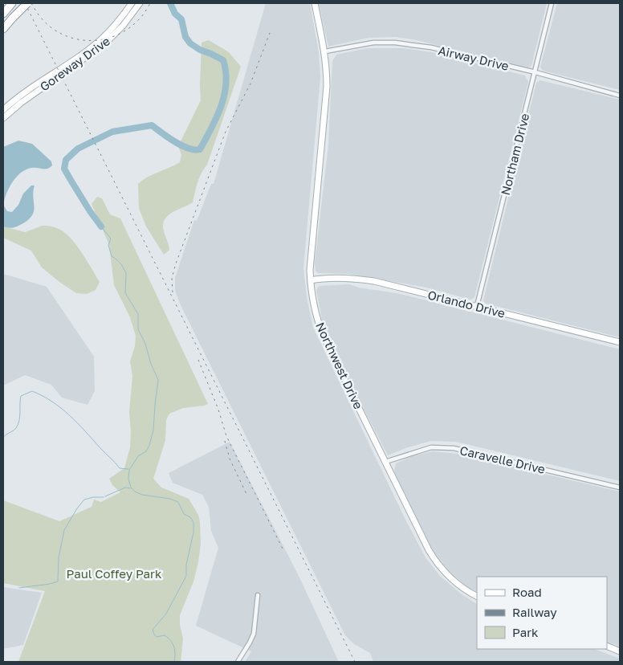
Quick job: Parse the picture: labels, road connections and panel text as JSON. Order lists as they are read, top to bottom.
{
  "streets": {
    "street": [
      "Airway Drive",
      "Goreway Drive",
      "Northam Drive",
      "Orlando Drive",
      "Northwest Drive",
      "Caravelle Drive"
    ]
  },
  "crossings": [
    ["Airway Drive", "Northam Drive"],
    ["Airway Drive", "Northwest Drive"],
    ["Northam Drive", "Orlando Drive"],
    ["Orlando Drive", "Northwest Drive"],
    ["Northwest Drive", "Caravelle Drive"]
  ],
  "parks": ["Paul Coffey Park"],
  "legend": ["Road", "Railway", "Park"]
}
